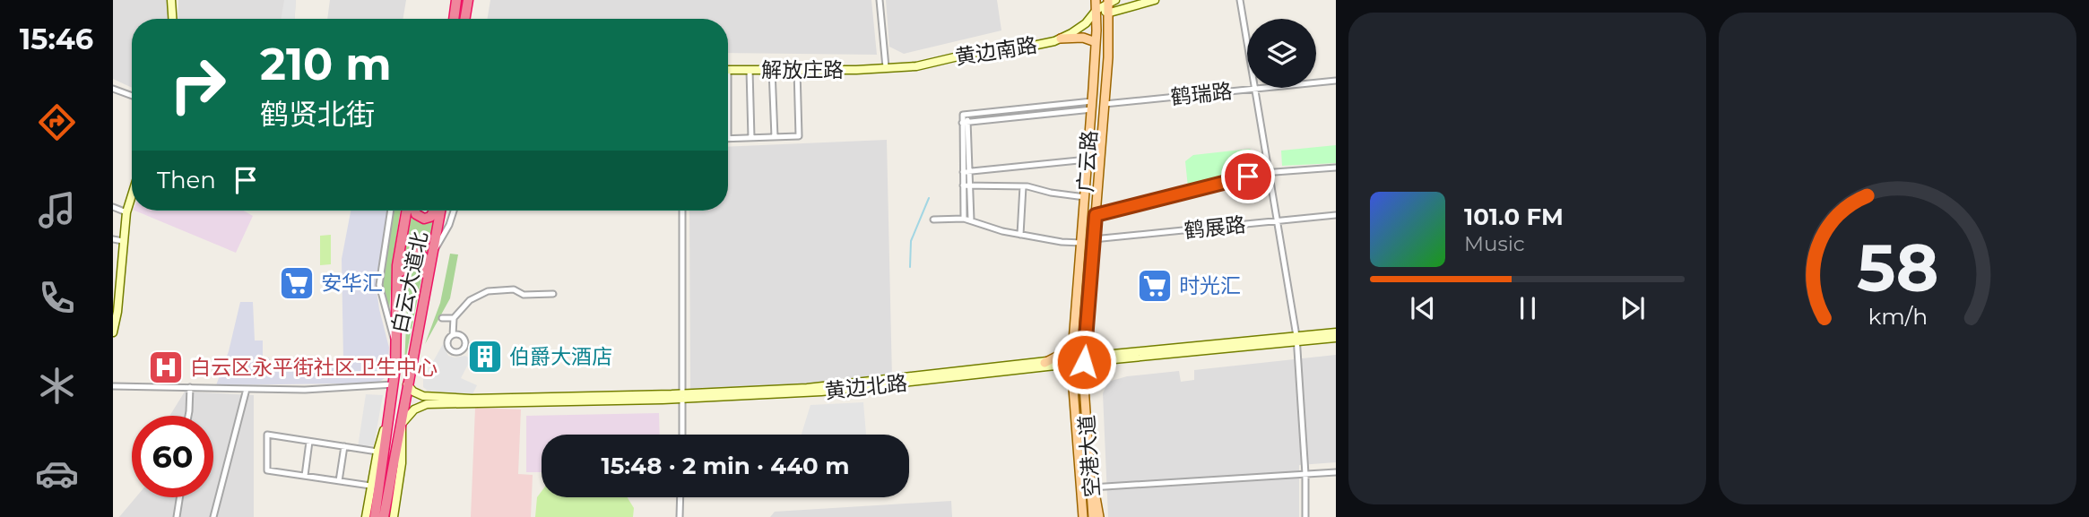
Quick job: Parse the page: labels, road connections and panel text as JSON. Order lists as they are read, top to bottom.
{
  "streets": {
    "highway": ["白云大道北"],
    "main road": ["广云路", "空港大道"],
    "street": [
      "黄边南路",
      "解放庄路",
      "鹤瑞路",
      "鹤展路",
      "黄边北路"
    ]
  },
  "crossings": [
    ["黄边南路", "解放庄路"],
    ["黄边南路", "广云路"],
    ["鹤瑞路", "广云路"],
    ["广云路", "鹤展路"],
    ["广云路", "黄边北路"],
    ["广云路", "空港大道"],
    ["白云大道北", "黄边北路"],
    ["黄边北路", "空港大道"]
  ],
  "places": {
    "supermarket": ["安华汇", "时光汇"],
    "building": ["伯爵大酒店"],
    "hospital": ["白云区永平街社区卫生中心"]
  },
  "page": {
    "tabs": "15:46",
    "turn": ["210 m", "鹤贤北街"],
    "then": "Then",
    "song": ["101.0 FM", "Music"],
    "limit": "60",
    "trip": "15:48 · 2 min · 440 m",
    "gauge": ["58", "km/h"]
  }
}
